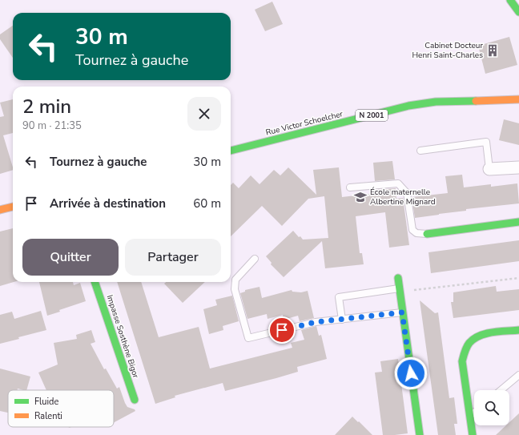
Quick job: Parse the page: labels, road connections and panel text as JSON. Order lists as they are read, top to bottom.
{
  "streets": {
    "street": ["N 2001", "Rue Victor Schoelcher", "Impasse Sosthène Bigor"]
  },
  "places": {
    "building": ["Cabinet Docteur Henri Saint-Charles"],
    "school or university": ["École maternelle Albertine Mignard"]
  },
  "legend": ["Fluide", "Ralenti"],
  "page": {
    "turn": ["30 m", "Tournez à gauche"],
    "heading": ["2 min", "90 m · 21:35"],
    "list": [
      {
        "name": "Tournez à gauche",
        "value": "30 m"
      },
      {
        "name": "Arrivée à destination",
        "value": "60 m"
      }
    ],
    "buttons": ["Quitter", "Partager"]
  }
}
